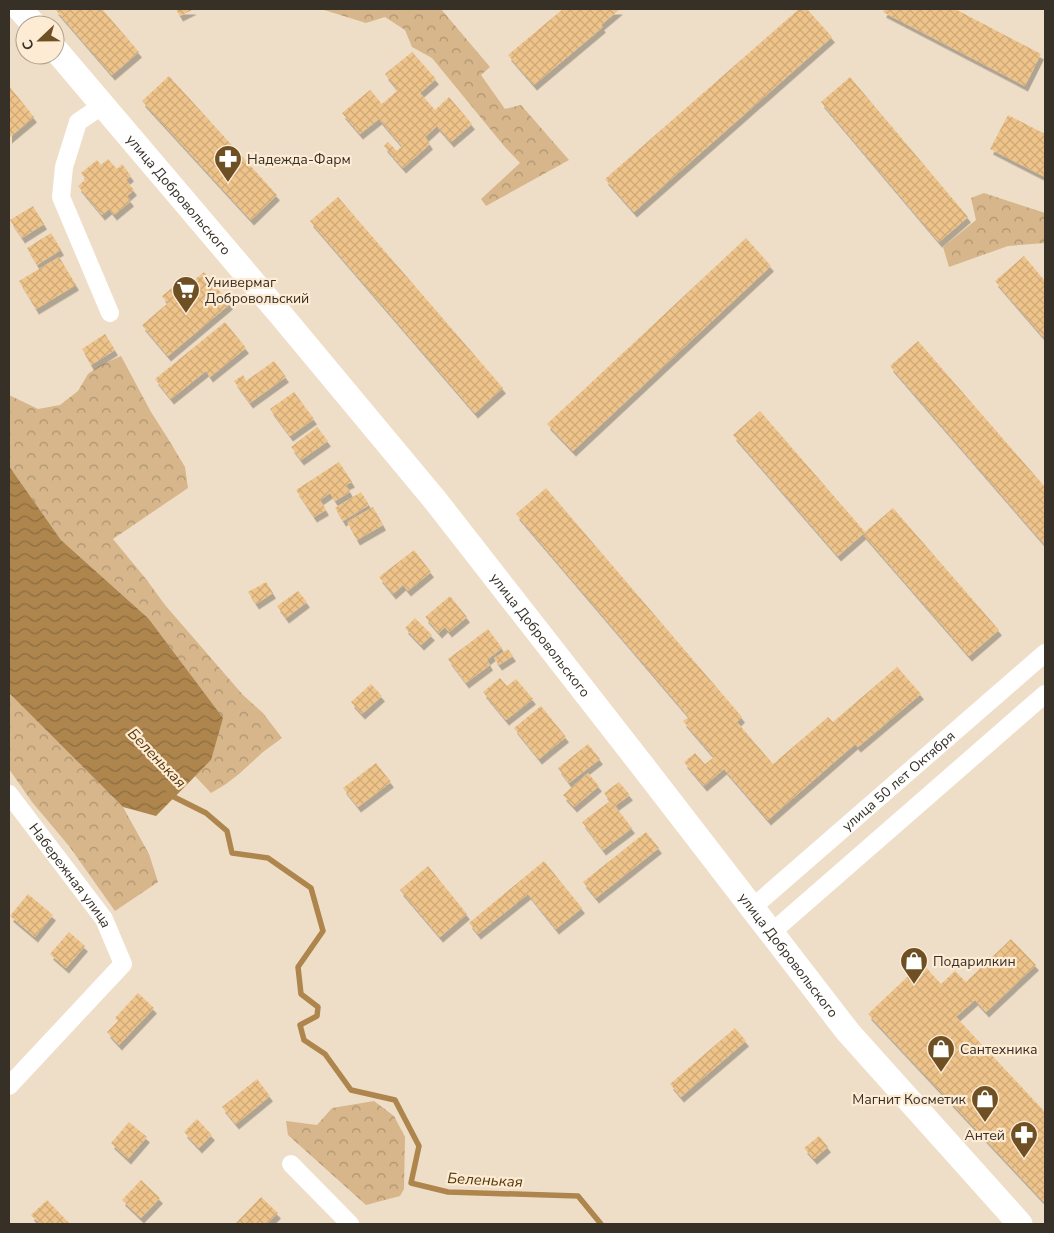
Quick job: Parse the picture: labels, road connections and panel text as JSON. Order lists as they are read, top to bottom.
{
  "streets": {
    "street": ["улица Добровольского", "улица 50 лет Октября", "Набережная улица"]
  },
  "crossings": [
    ["улица Добровольского", "улица 50 лет Октября"]
  ],
  "water": ["Беленькая"],
  "places": {
    "pharmacy": ["Надежда-Фарм", "Антей"],
    "supermarket": ["Универмаг Добровольский"],
    "shop": ["Подарилкин", "Сантехника", "Магнит Косметик"]
  },
  "north": "left"
}
